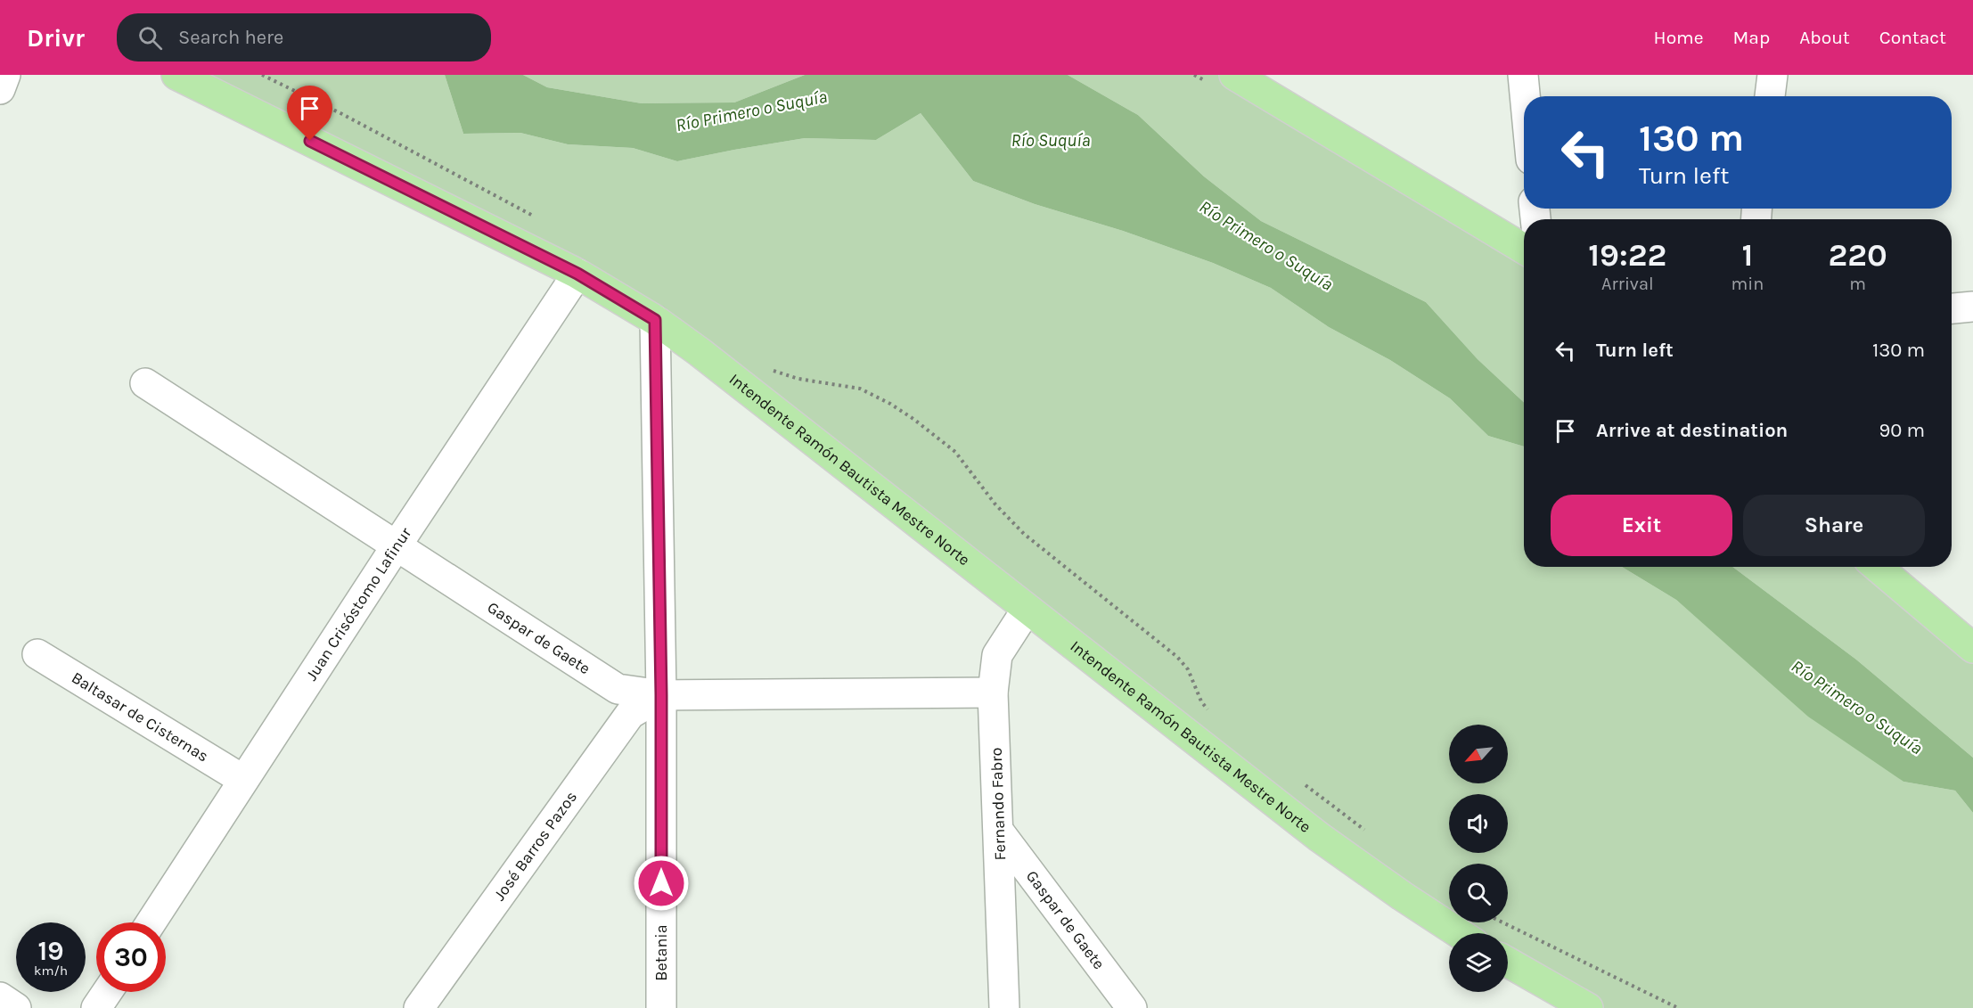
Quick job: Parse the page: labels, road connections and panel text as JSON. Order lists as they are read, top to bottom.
{
  "streets": {
    "main road": ["Intendente Ramón Bautista Mestre Norte"],
    "street": [
      "Juan Crisóstomo Lafinur",
      "Gaspar de Gaete",
      "Baltasar de Cisternas",
      "Fernando Fabro",
      "José Barros Pazos",
      "Betania"
    ]
  },
  "crossings": [
    ["Intendente Ramón Bautista Mestre Norte", "Juan Crisóstomo Lafinur"],
    ["Intendente Ramón Bautista Mestre Norte", "Fernando Fabro"],
    ["Intendente Ramón Bautista Mestre Norte", "Betania"],
    ["Juan Crisóstomo Lafinur", "Gaspar de Gaete"],
    ["Juan Crisóstomo Lafinur", "Baltasar de Cisternas"],
    ["Gaspar de Gaete", "Fernando Fabro"],
    ["Gaspar de Gaete", "José Barros Pazos"],
    ["Gaspar de Gaete", "Betania"],
    ["José Barros Pazos", "Betania"]
  ],
  "water": ["Río Primero o Suquía", "Río Suquía"],
  "north": "bottom left",
  "page": {
    "header": "Drivr",
    "search": "Search here",
    "nav": [
      "Home",
      "Map",
      "About",
      "Contact"
    ],
    "turn": ["130 m", "Turn left"],
    "eta": [
      "19:22",
      "Arrival",
      "1",
      "min",
      "220",
      "m"
    ],
    "list": [
      {
        "name": "Turn left",
        "value": "130 m"
      },
      {
        "name": "Arrive at destination",
        "value": "90 m"
      }
    ],
    "buttons": ["Exit", "Share"],
    "speed": "19 km/h",
    "limit": "30"
  }
}
